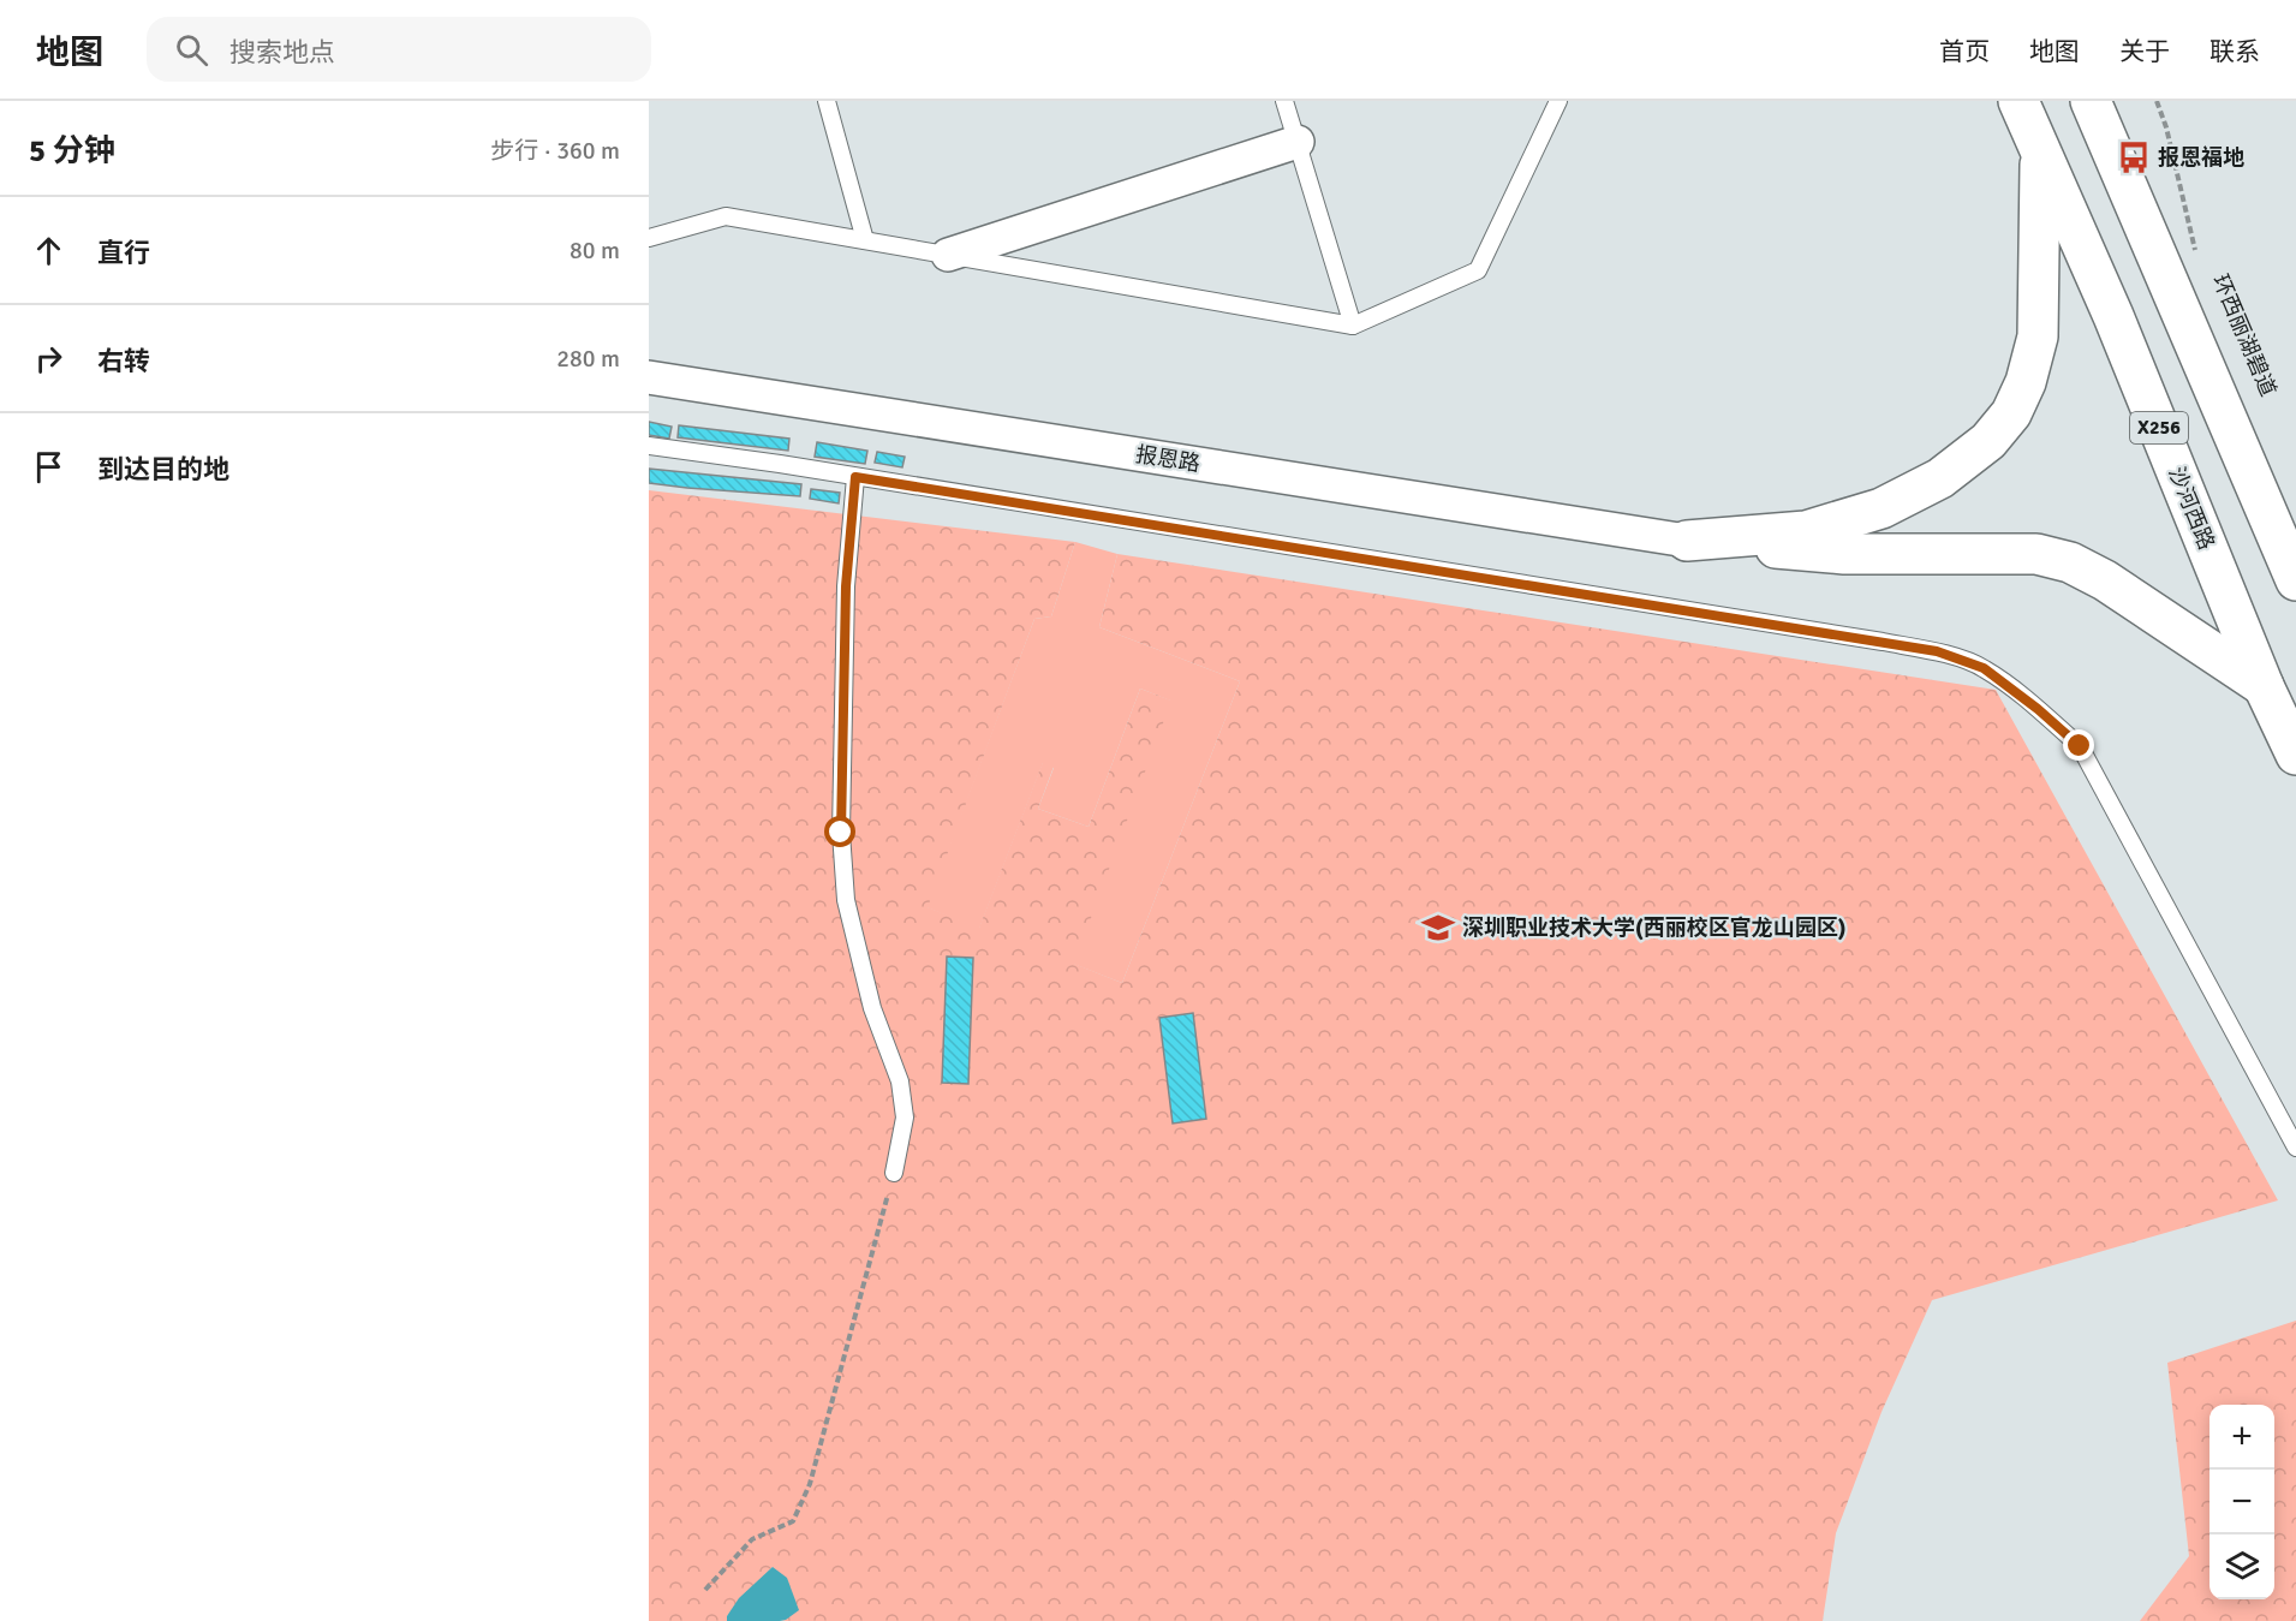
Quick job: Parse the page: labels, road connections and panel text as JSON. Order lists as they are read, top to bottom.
{
  "streets": {
    "main road": ["X256", "沙河西路"],
    "street": ["报恩路"],
    "path": ["环西丽湖碧道"]
  },
  "places": {
    "bus stop": ["报恩福地"],
    "school or university": ["深圳职业技术大学(西丽校区官龙山园区)"]
  },
  "page": {
    "header": "地图",
    "search": "搜索地点",
    "nav": [
      "首页",
      "地图",
      "关于",
      "联系"
    ],
    "heading": ["5 分钟", "步行 · 360 m"],
    "list": [
      ["直行", "80 m"],
      ["右转", "280 m"],
      "到达目的地"
    ],
    "map_buttons": ["+", "−"]
  }
}
